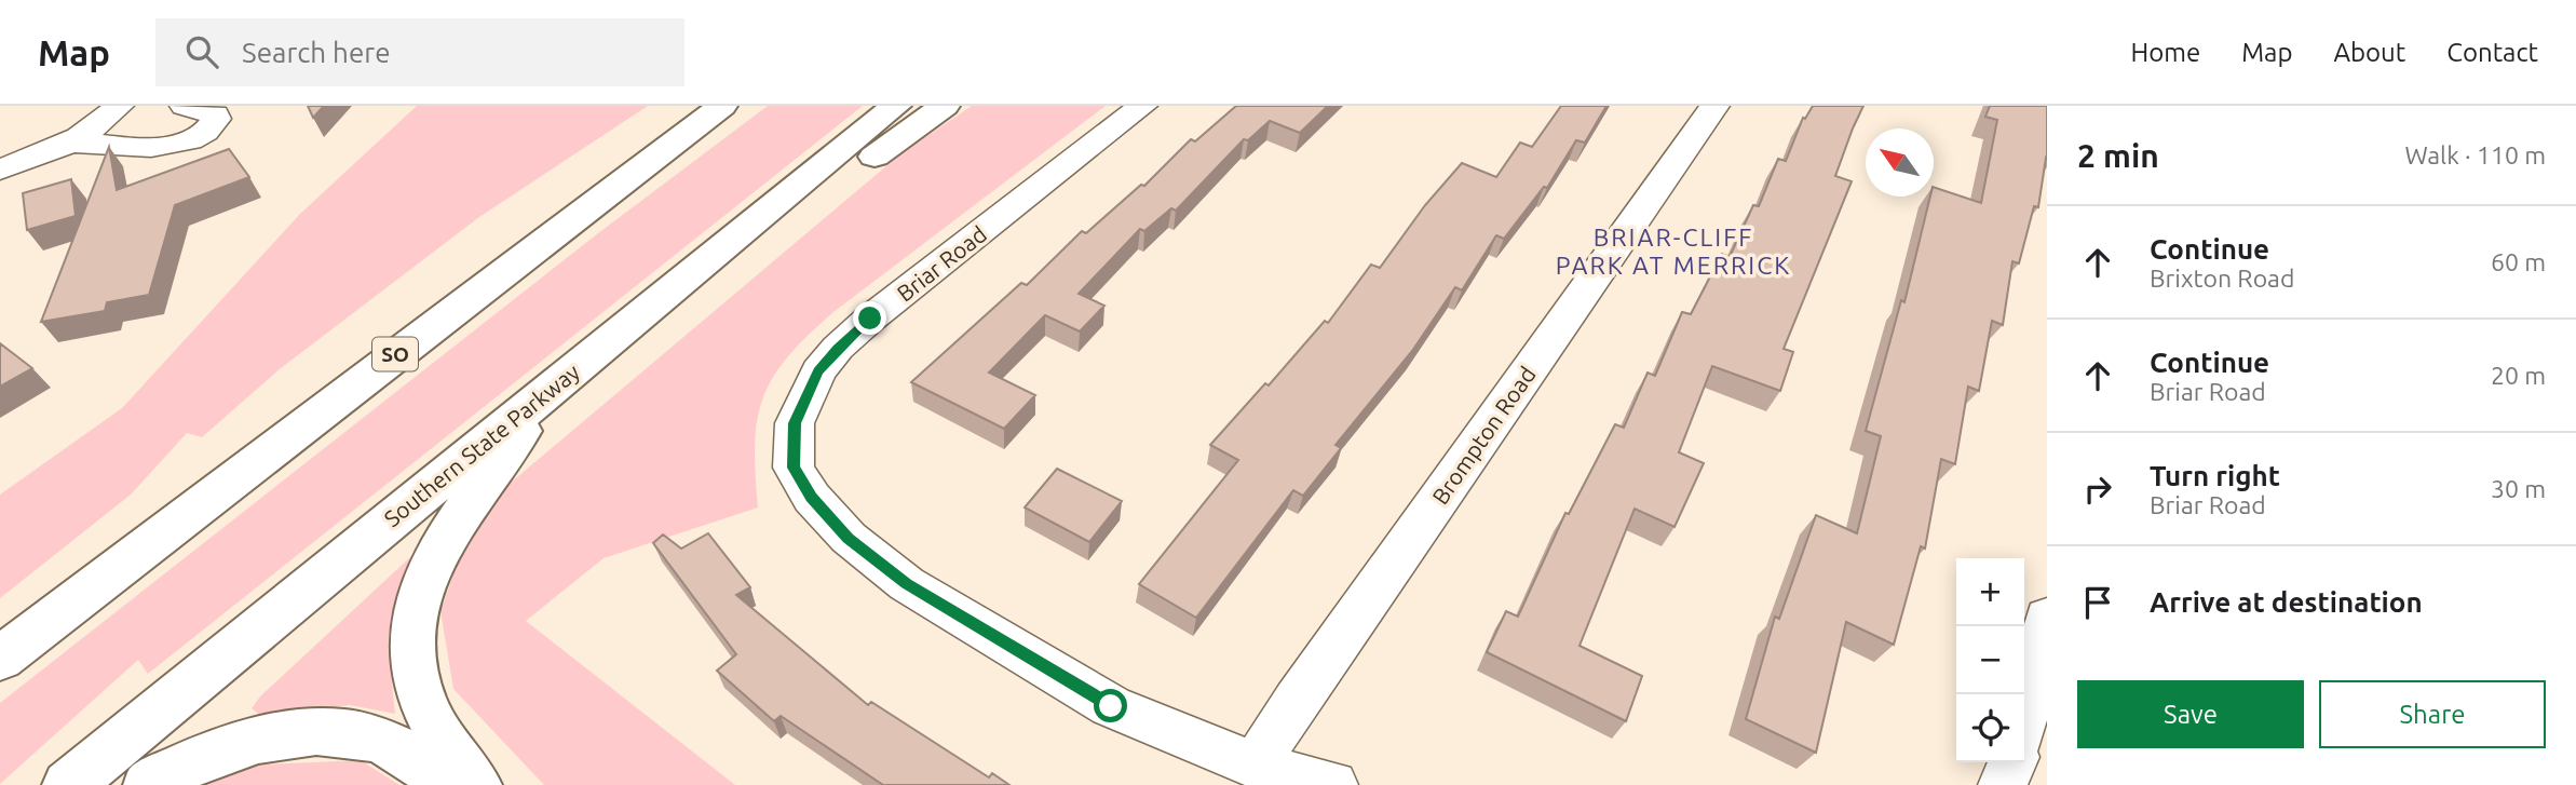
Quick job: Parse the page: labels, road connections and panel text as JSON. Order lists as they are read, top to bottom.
{
  "streets": {
    "highway": ["SO", "Southern State Parkway"],
    "street": ["Briar Road", "Brompton Road"]
  },
  "crossings": [
    ["Briar Road", "Brompton Road"]
  ],
  "districts": ["BRIAR-CLIFF PARK AT MERRICK"],
  "north": "top left",
  "page": {
    "header": "Map",
    "search": "Search here",
    "nav": [
      "Home",
      "Map",
      "About",
      "Contact"
    ],
    "heading": ["2 min", "Walk · 110 m"],
    "list": [
      ["Continue", "Brixton Road", "60 m"],
      ["Continue", "Briar Road", "20 m"],
      ["Turn right", "Briar Road", "30 m"],
      "Arrive at destination"
    ],
    "map_buttons": ["+", "−"],
    "buttons": ["Save", "Share"]
  }
}
